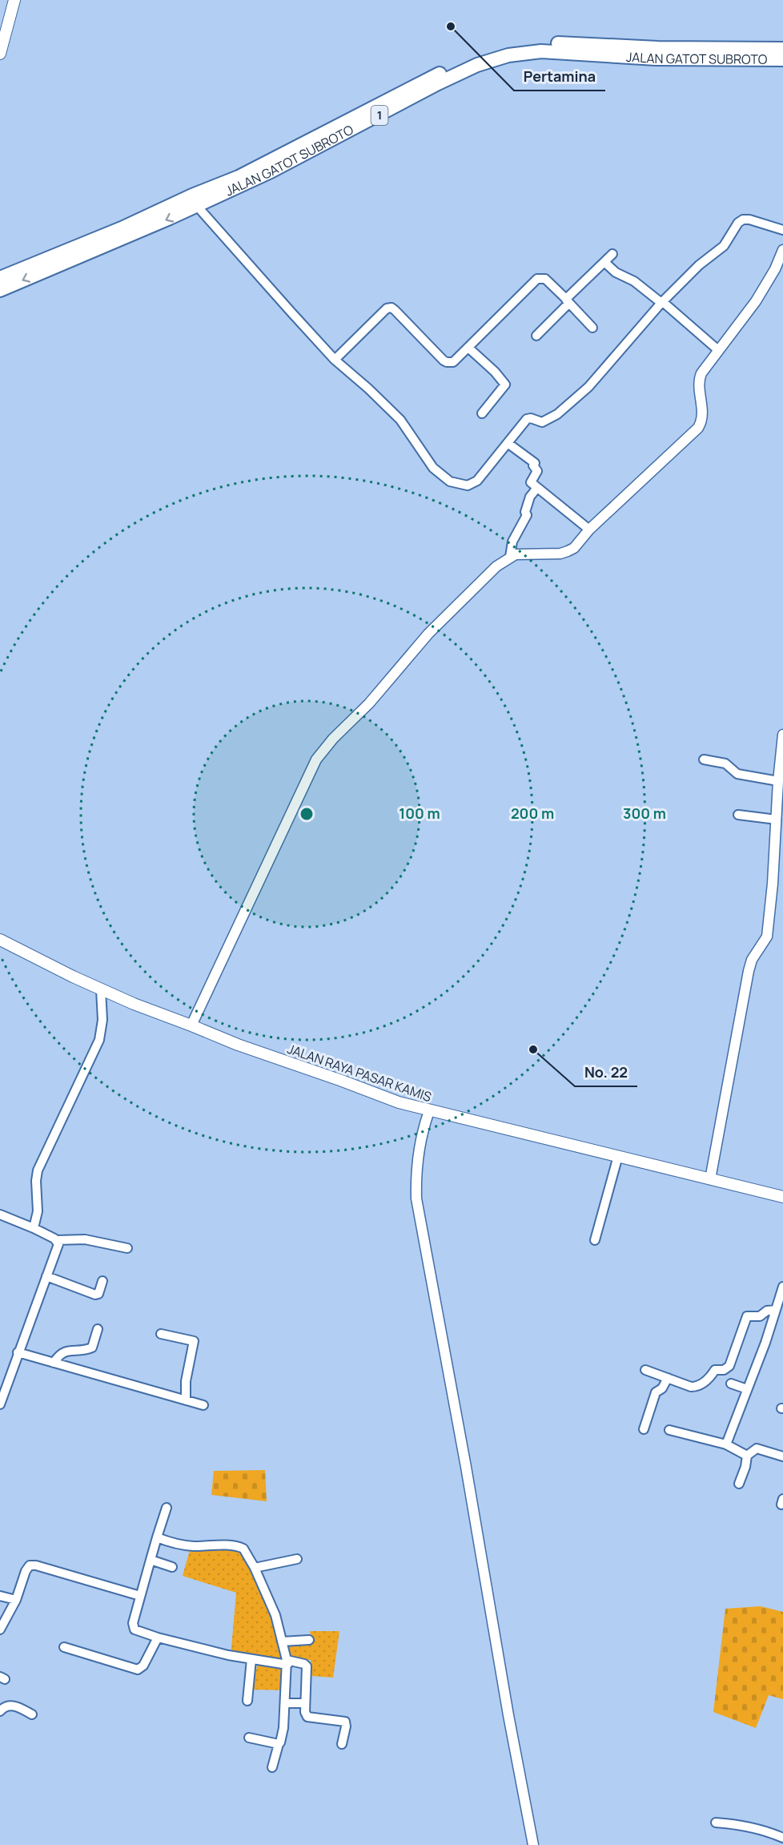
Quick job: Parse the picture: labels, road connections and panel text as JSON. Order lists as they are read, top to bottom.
{
  "streets": {
    "highway": ["JALAN GATOT SUBROTO", "1"],
    "main road": ["JALAN RAYA PASAR KAMIS"]
  },
  "places": ["Pertamina", "No. 22"],
  "rings": ["100 m", "200 m", "300 m"]
}
